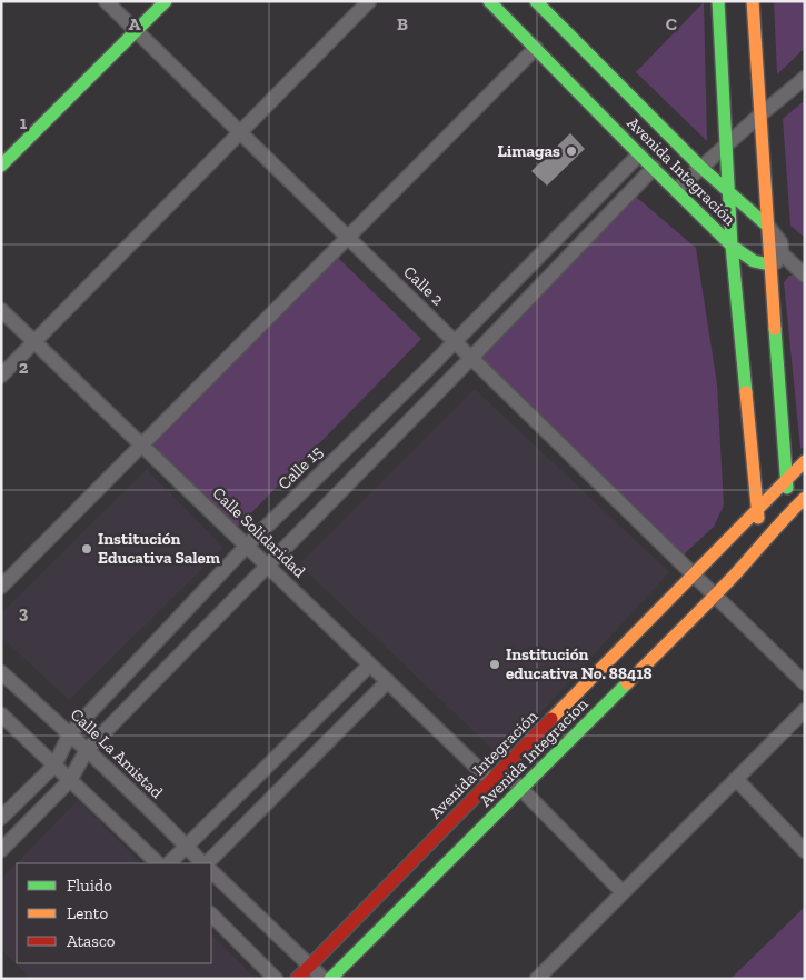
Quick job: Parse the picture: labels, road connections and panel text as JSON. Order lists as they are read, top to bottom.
{
  "streets": {
    "main road": ["Avenida Integración", "Avenida Integracion"],
    "street": [
      "Calle 2",
      "Calle 15",
      "Calle Solidaridad",
      "Calle La Amistad"
    ]
  },
  "crossings": [
    ["Avenida Integración", "Calle 2"],
    ["Avenida Integración", "Calle 15"],
    ["Avenida Integración", "Calle Solidaridad"],
    ["Avenida Integración", "Avenida Integracion"],
    ["Calle 2", "Calle 15"],
    ["Calle 2", "Avenida Integracion"],
    ["Calle 15", "Calle Solidaridad"],
    ["Calle 15", "Calle La Amistad"]
  ],
  "places": ["Limagas", "Institución Educativa Salem", "Institución educativa No. 88418"],
  "legend": ["Fluido", "Lento", "Atasco"],
  "grid": {
    "columns": ["A", "B", "C"],
    "rows": ["1", "2", "3"]
  }
}
